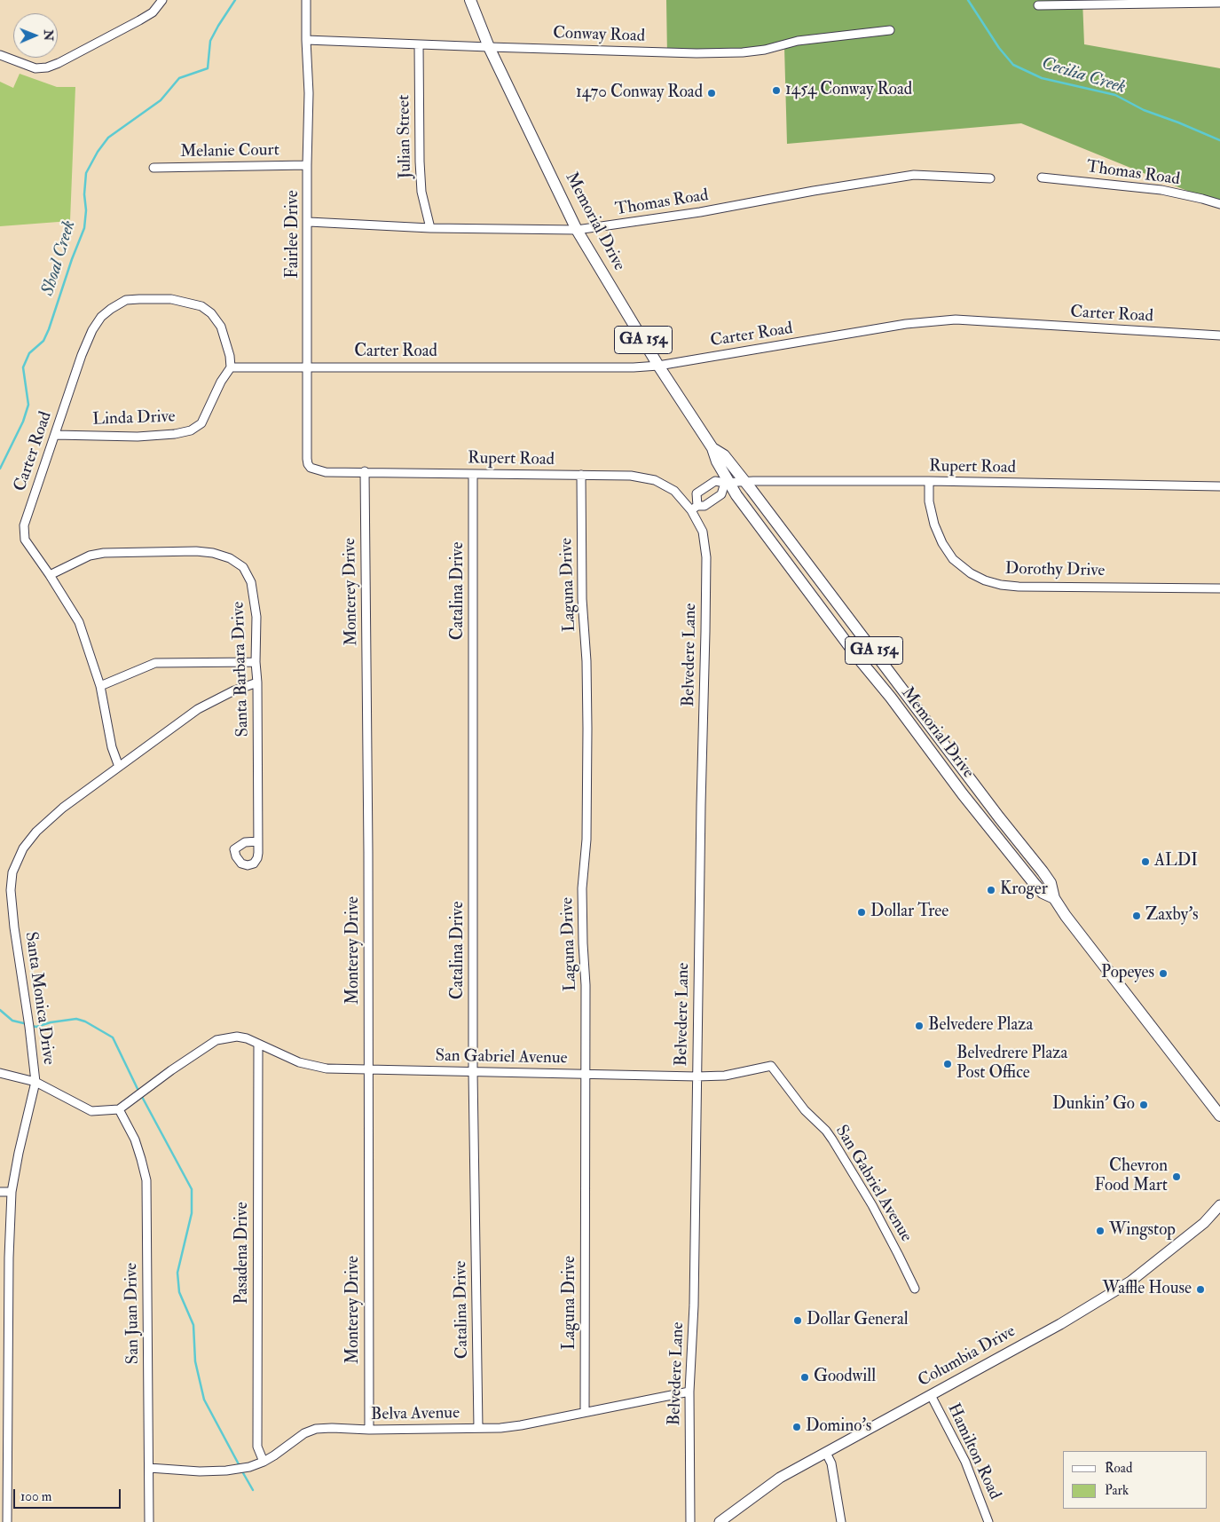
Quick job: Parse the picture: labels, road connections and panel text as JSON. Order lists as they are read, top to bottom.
{
  "streets": {
    "main road": ["Memorial Drive", "GA 154", "Columbia Drive"],
    "street": [
      "Conway Road",
      "Julian Street",
      "Melanie Court",
      "Thomas Road",
      "Fairlee Drive",
      "Carter Road",
      "Linda Drive",
      "Rupert Road",
      "Dorothy Drive",
      "Laguna Drive",
      "Catalina Drive",
      "Monterey Drive",
      "Belvedere Lane",
      "Santa Barbara Drive",
      "Santa Monica Drive",
      "San Gabriel Avenue",
      "Pasadena Drive",
      "San Juan Drive",
      "Belva Avenue",
      "Hamilton Road"
    ]
  },
  "crossings": [
    ["Conway Road", "Julian Street"],
    ["Conway Road", "Memorial Drive"],
    ["Conway Road", "Fairlee Drive"],
    ["Julian Street", "Thomas Road"],
    ["Melanie Court", "Fairlee Drive"],
    ["Thomas Road", "Memorial Drive"],
    ["Thomas Road", "Fairlee Drive"],
    ["Memorial Drive", "Carter Road"],
    ["Memorial Drive", "Rupert Road"],
    ["Fairlee Drive", "Carter Road"],
    ["Fairlee Drive", "Rupert Road"],
    ["Carter Road", "Linda Drive"],
    ["Carter Road", "Santa Barbara Drive"],
    ["Carter Road", "Santa Monica Drive"],
    ["Rupert Road", "Dorothy Drive"],
    ["Rupert Road", "Laguna Drive"],
    ["Rupert Road", "Catalina Drive"],
    ["Rupert Road", "Monterey Drive"],
    ["Rupert Road", "Belvedere Lane"],
    ["Laguna Drive", "San Gabriel Avenue"],
    ["Laguna Drive", "Belva Avenue"],
    ["Catalina Drive", "San Gabriel Avenue"],
    ["Catalina Drive", "Belva Avenue"],
    ["Monterey Drive", "San Gabriel Avenue"],
    ["Monterey Drive", "Belva Avenue"],
    ["Belvedere Lane", "San Gabriel Avenue"],
    ["Belvedere Lane", "Belva Avenue"],
    ["Santa Barbara Drive", "Santa Monica Drive"],
    ["San Gabriel Avenue", "Pasadena Drive"],
    ["San Gabriel Avenue", "San Juan Drive"],
    ["Pasadena Drive", "Belva Avenue"],
    ["San Juan Drive", "Belva Avenue"],
    ["Columbia Drive", "Hamilton Road"]
  ],
  "water": ["Cecilia Creek", "Shoal Creek"],
  "places": [
    "1454 Conway Road",
    "1470 Conway Road",
    "ALDI",
    "Kroger",
    "Dollar Tree",
    "Zaxby's",
    "Popeyes",
    "Belvedere Plaza",
    "Belvedrere Plaza Post Office",
    "Dunkin' Go",
    "Chevron Food Mart",
    "Wingstop",
    "Waffle House",
    "Dollar General",
    "Goodwill",
    "Domino's"
  ],
  "legend": ["Road", "Park"],
  "scale_bar": "100 m",
  "north": "right"
}
